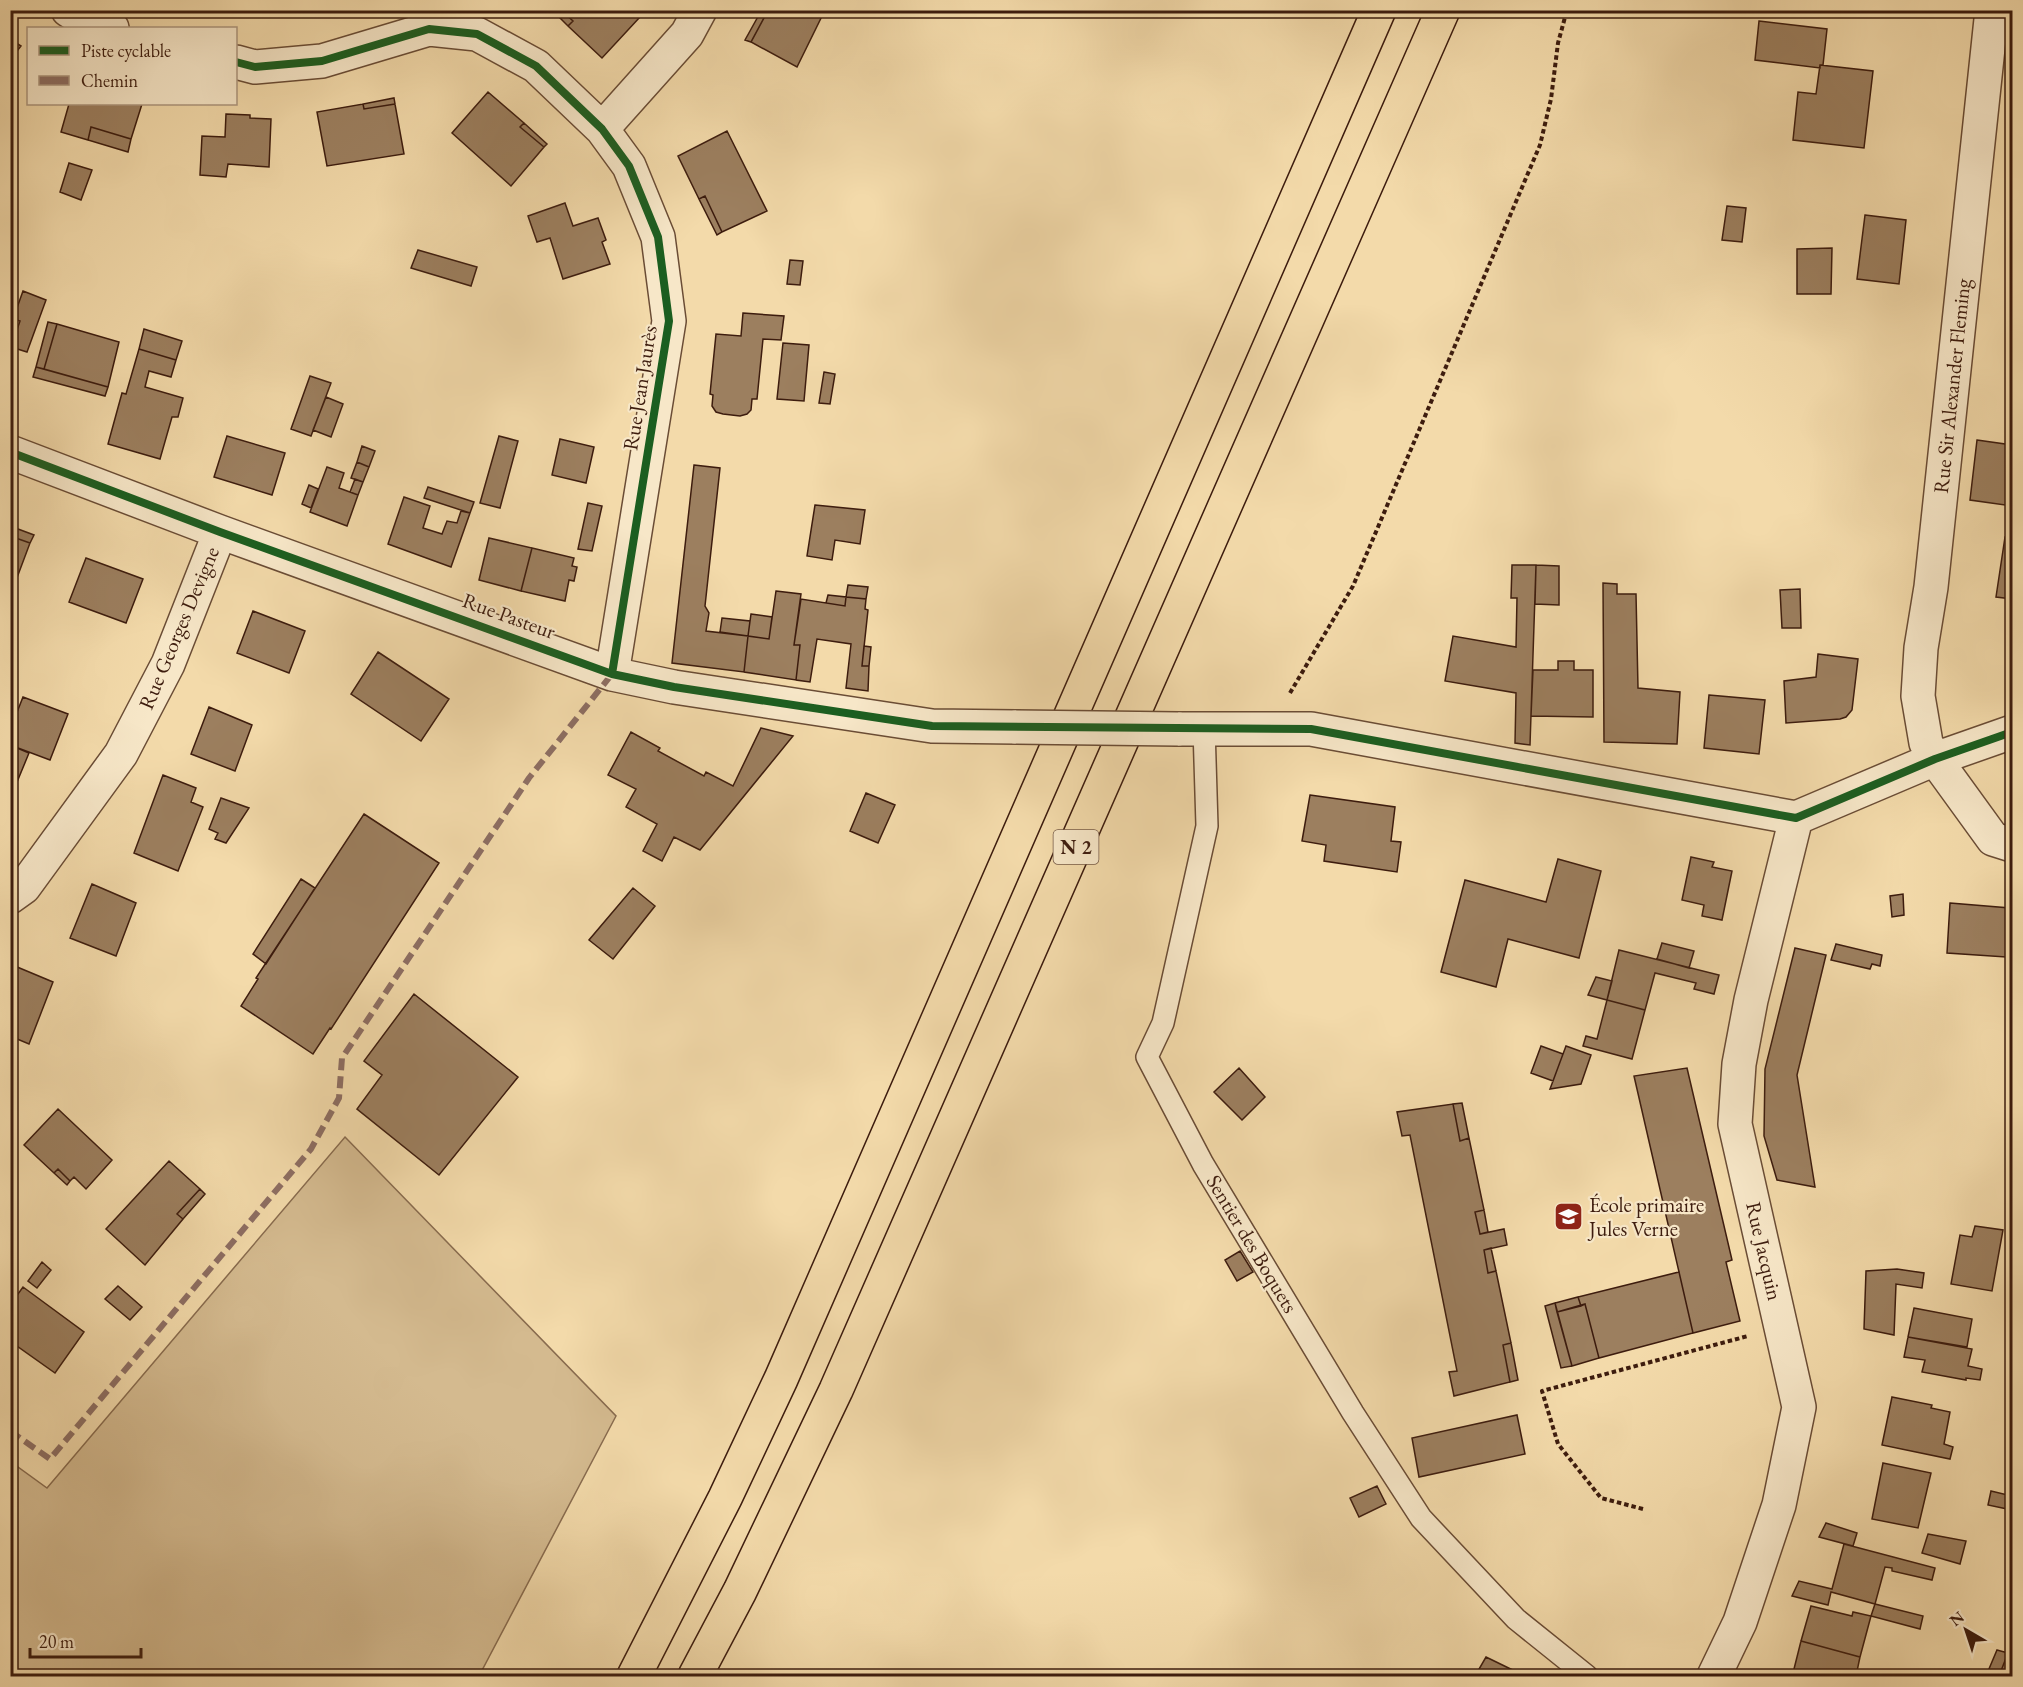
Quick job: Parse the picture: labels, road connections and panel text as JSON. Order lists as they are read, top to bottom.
{
  "streets": {
    "highway": ["N 2"],
    "street": [
      "Rue Sir Alexander Fleming",
      "Rue Jean Jaurès",
      "Rue Pasteur",
      "Rue Georges Devigne",
      "Rue Jacquin"
    ],
    "lane": ["Sentier des Boquets"]
  },
  "crossings": [
    ["Rue Jean Jaurès", "Rue Pasteur"],
    ["Rue Pasteur", "Rue Georges Devigne"],
    ["Rue Pasteur", "Sentier des Boquets"],
    ["Rue Pasteur", "Rue Jacquin"]
  ],
  "places": {
    "school or university": ["École primaire Jules Verne"]
  },
  "legend": ["Piste cyclable", "Chemin"],
  "scale_bar": "20 m",
  "north": "top left"
}
